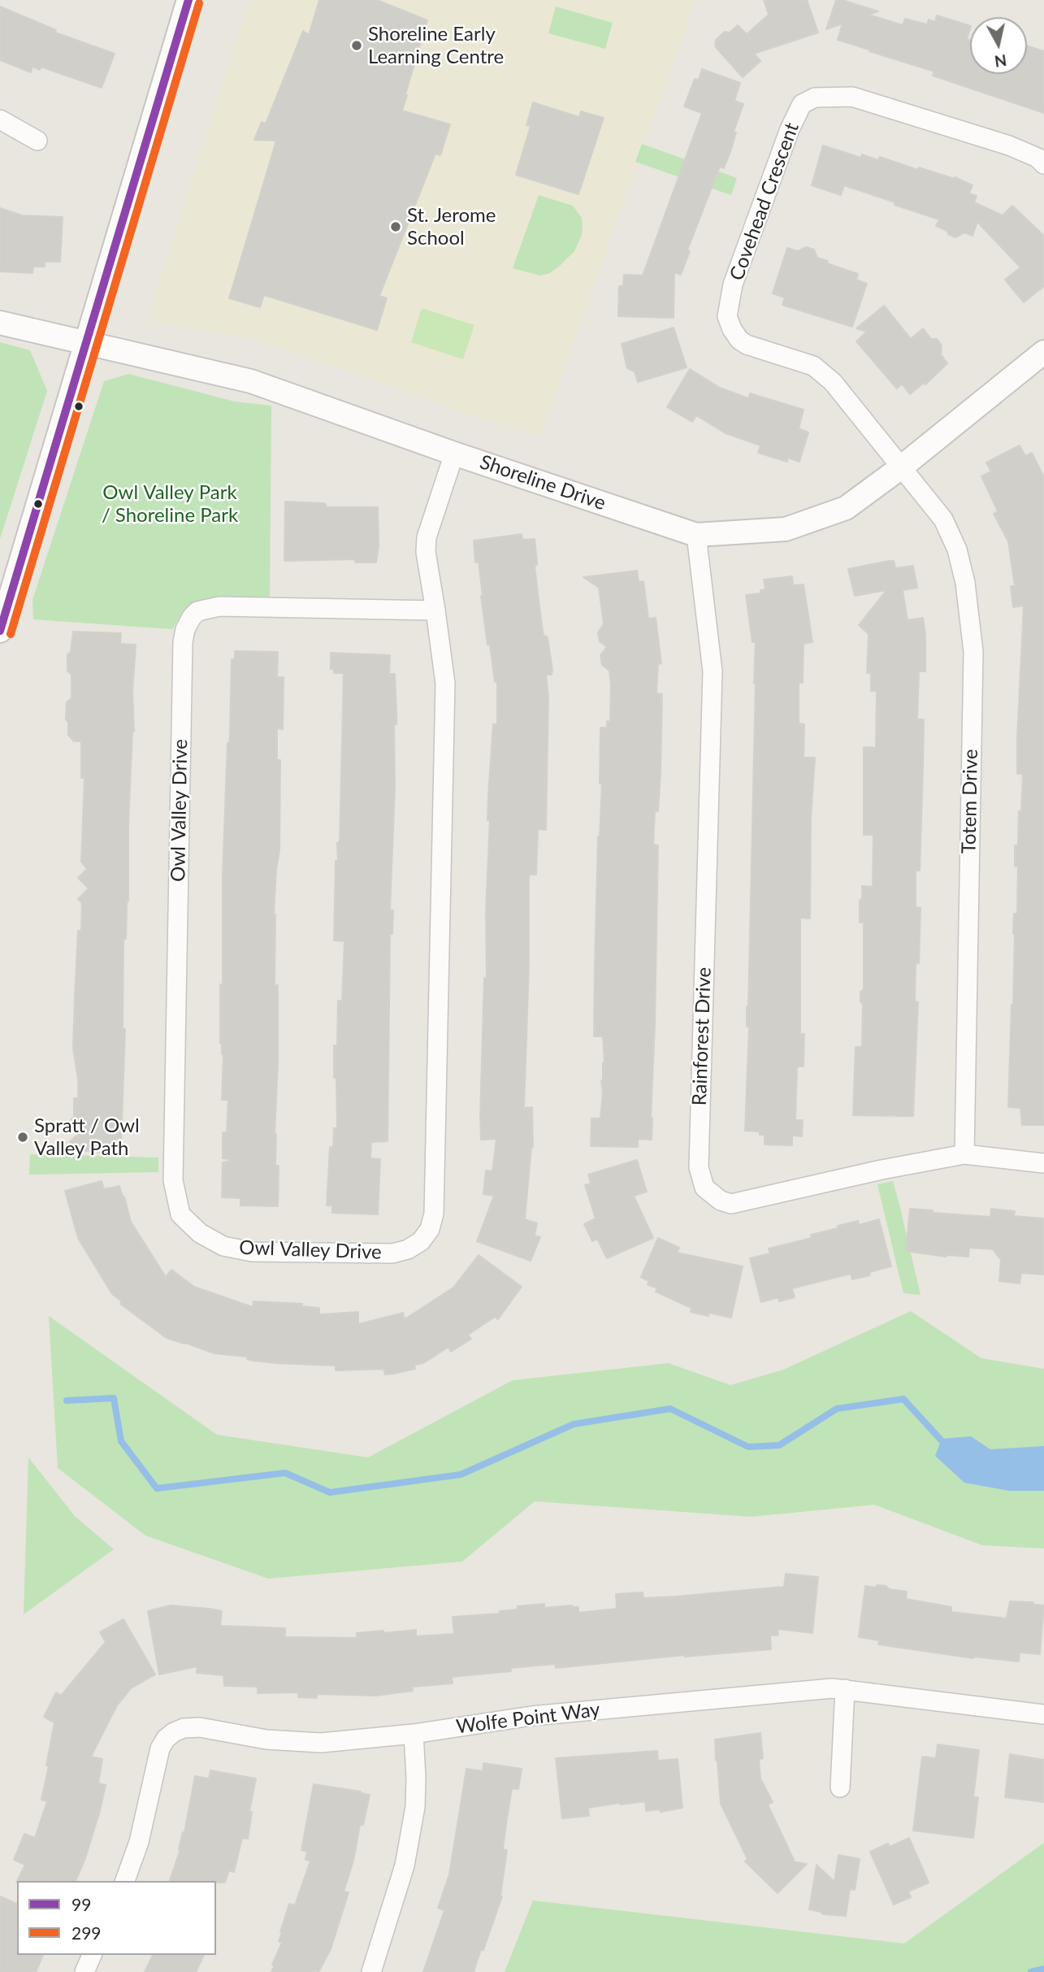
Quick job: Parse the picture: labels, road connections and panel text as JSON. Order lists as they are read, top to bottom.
{
  "streets": {
    "street": [
      "Covehead Crescent",
      "Shoreline Drive",
      "Totem Drive",
      "Owl Valley Drive",
      "Rainforest Drive",
      "Wolfe Point Way"
    ]
  },
  "crossings": [
    ["Covehead Crescent", "Shoreline Drive"],
    ["Covehead Crescent", "Totem Drive"],
    ["Shoreline Drive", "Totem Drive"],
    ["Shoreline Drive", "Owl Valley Drive"],
    ["Shoreline Drive", "Rainforest Drive"],
    ["Totem Drive", "Rainforest Drive"]
  ],
  "parks": ["Owl Valley Park / Shoreline Park"],
  "places": ["Shoreline Early Learning Centre", "St. Jerome School", "Spratt / Owl Valley Path"],
  "lines": ["transit line 99", "transit line 299"],
  "legend": ["99", "299"],
  "north": "bottom"
}
